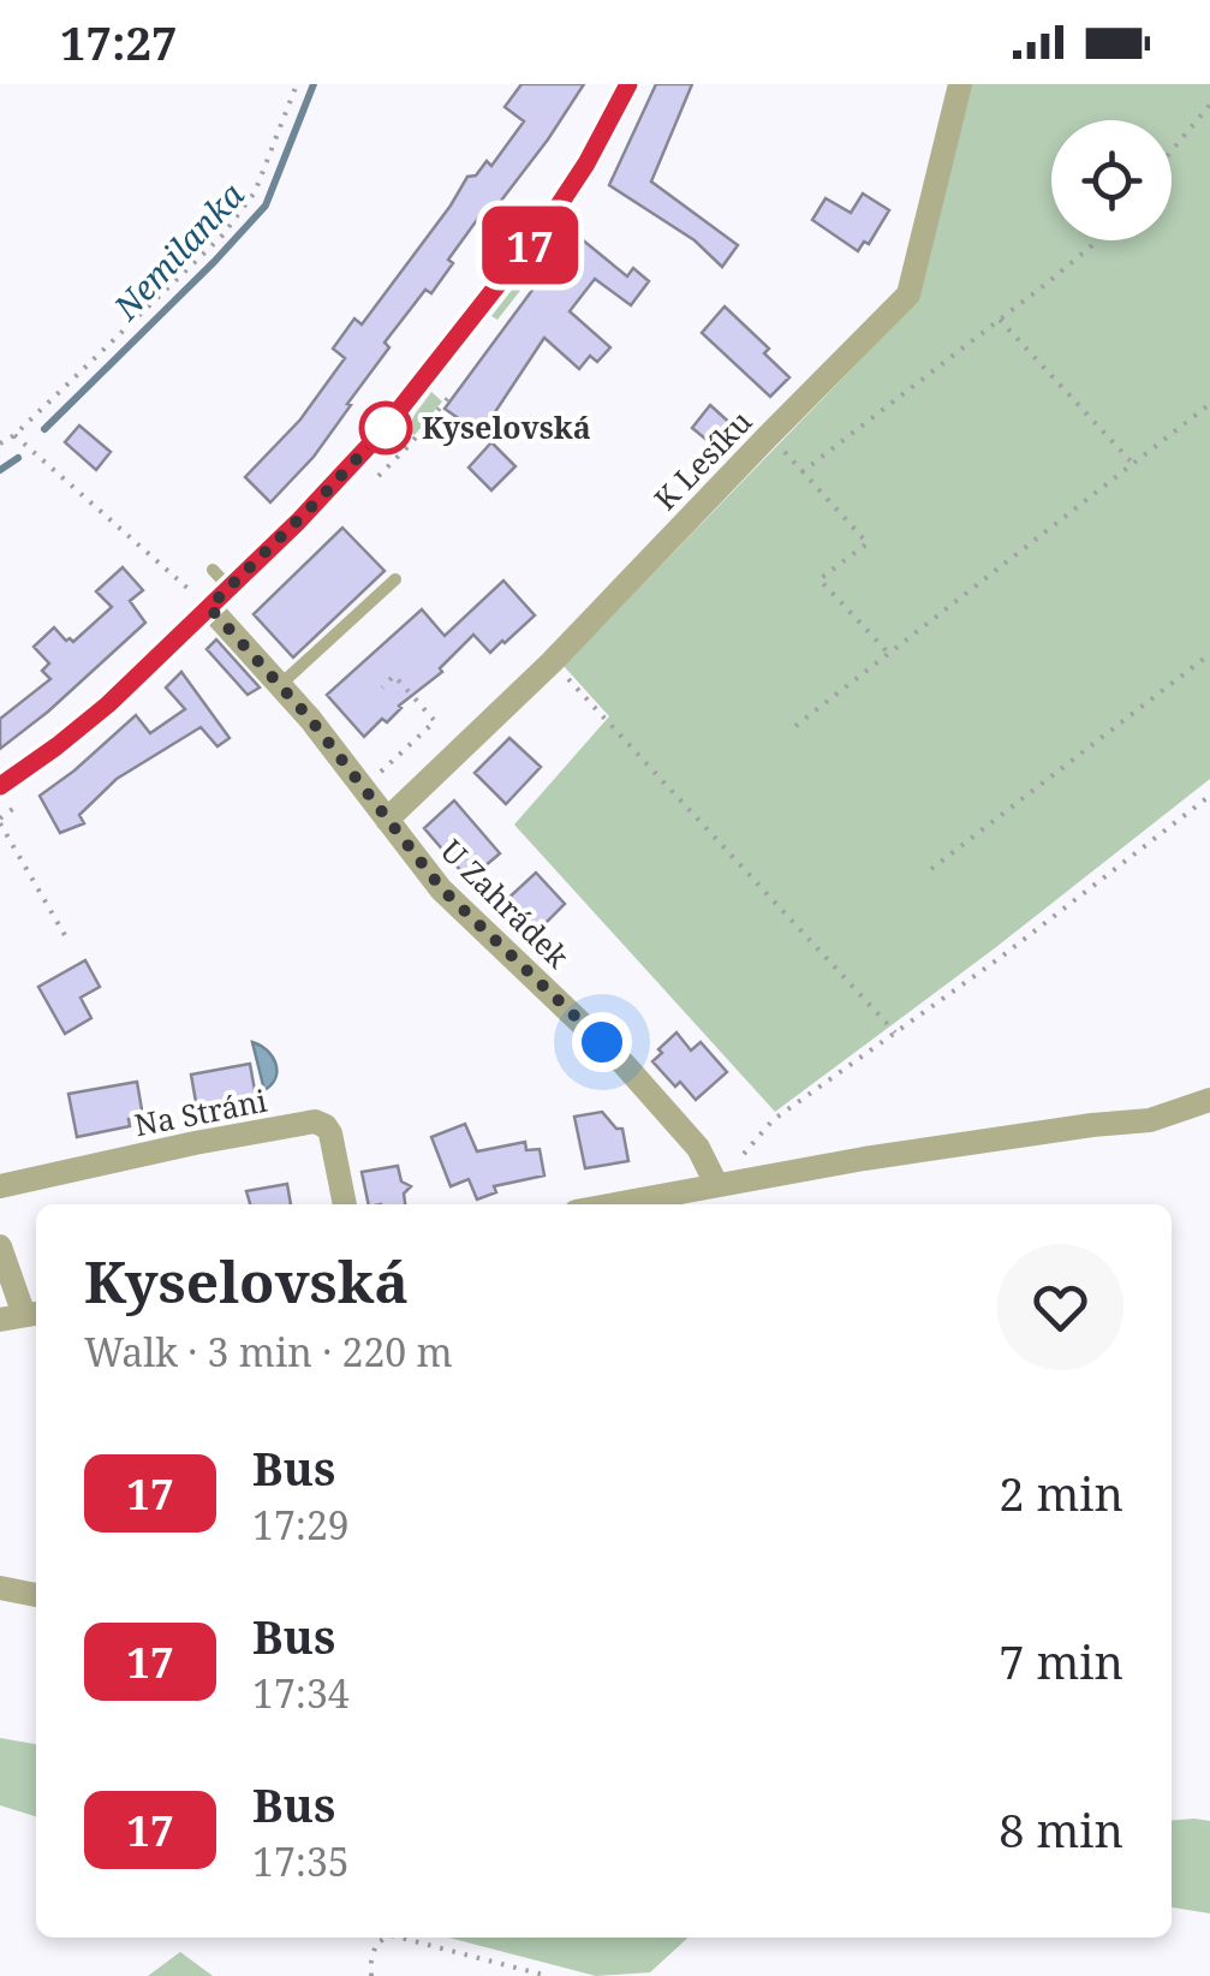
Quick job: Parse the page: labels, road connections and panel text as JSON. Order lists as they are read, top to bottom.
{
  "streets": {
    "street": ["K Lesíku", "U Zahrádek", "Na Stráni"]
  },
  "crossings": [
    ["K Lesíku", "U Zahrádek"]
  ],
  "water": ["Nemilanka"],
  "places": ["Kyselovská"],
  "lines": ["bus line 17"],
  "page": {
    "status": "17:27",
    "on_map": "17",
    "heading": ["Kyselovská", "Walk · 3 min · 220 m"],
    "list": [
      {
        "mark": "17",
        "name": "Bus",
        "note": "17:29",
        "value": "2 min"
      },
      {
        "mark": "17",
        "name": "Bus",
        "note": "17:34",
        "value": "7 min"
      },
      {
        "mark": "17",
        "name": "Bus",
        "note": "17:35",
        "value": "8 min"
      }
    ]
  }
}
